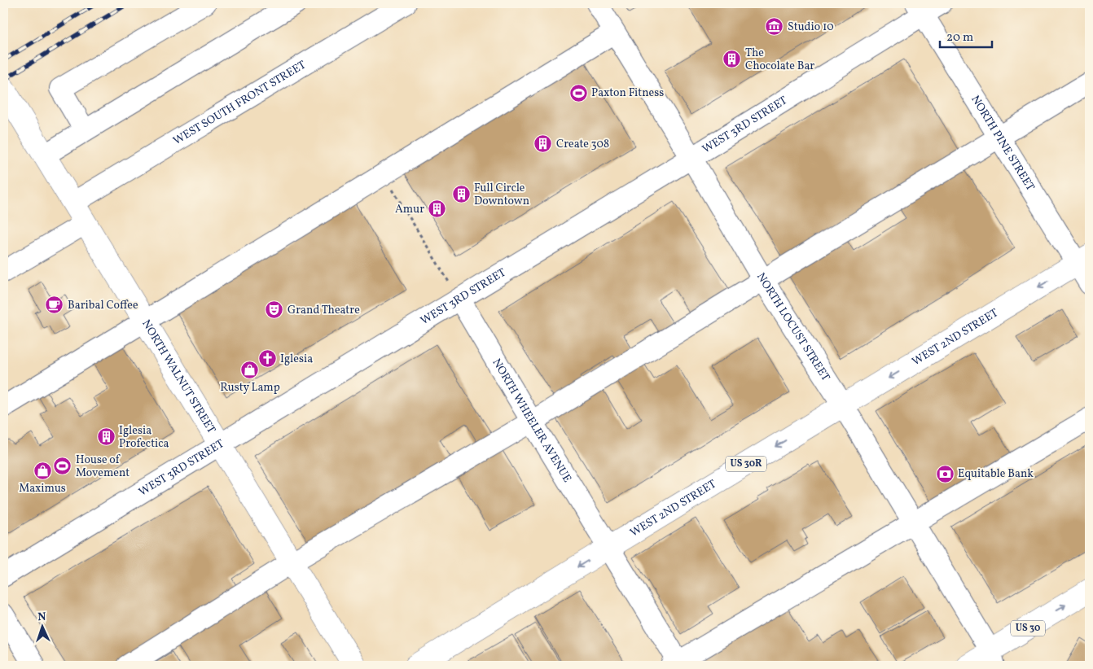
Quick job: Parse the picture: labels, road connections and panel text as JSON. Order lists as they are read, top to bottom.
{
  "streets": {
    "main road": [
      "WEST 2ND STREET",
      "NORTH WALNUT STREET",
      "US 30R",
      "US 30"
    ],
    "street": [
      "WEST SOUTH FRONT STREET",
      "WEST 3RD STREET",
      "NORTH PINE STREET",
      "NORTH LOCUST STREET",
      "NORTH WHEELER AVENUE"
    ]
  },
  "crossings": [
    ["WEST SOUTH FRONT STREET", "NORTH WALNUT STREET"],
    ["WEST 3RD STREET", "NORTH PINE STREET"],
    ["WEST 3RD STREET", "NORTH LOCUST STREET"],
    ["WEST 3RD STREET", "NORTH WALNUT STREET"],
    ["WEST 3RD STREET", "NORTH WHEELER AVENUE"],
    ["NORTH PINE STREET", "WEST 2ND STREET"],
    ["NORTH LOCUST STREET", "WEST 2ND STREET"],
    ["NORTH LOCUST STREET", "US 30"],
    ["WEST 2ND STREET", "NORTH WHEELER AVENUE"]
  ],
  "one_way": ["WEST 2ND STREET"],
  "places": {
    "museum": ["Studio 10"],
    "building": [
      "The Chocolate Bar",
      "Create 308",
      "Full Circle Downtown",
      "Amur",
      "Iglesia Profectica"
    ],
    "sports": ["Paxton Fitness", "House of Movement"],
    "cafe": ["Baribal Coffee"],
    "theatre": ["Grand Theatre"],
    "church": ["Iglesia"],
    "shop": ["Rusty Lamp", "Maximus"],
    "bank": ["Equitable Bank"]
  },
  "scale_bar": "20 m",
  "north": "top"
}
